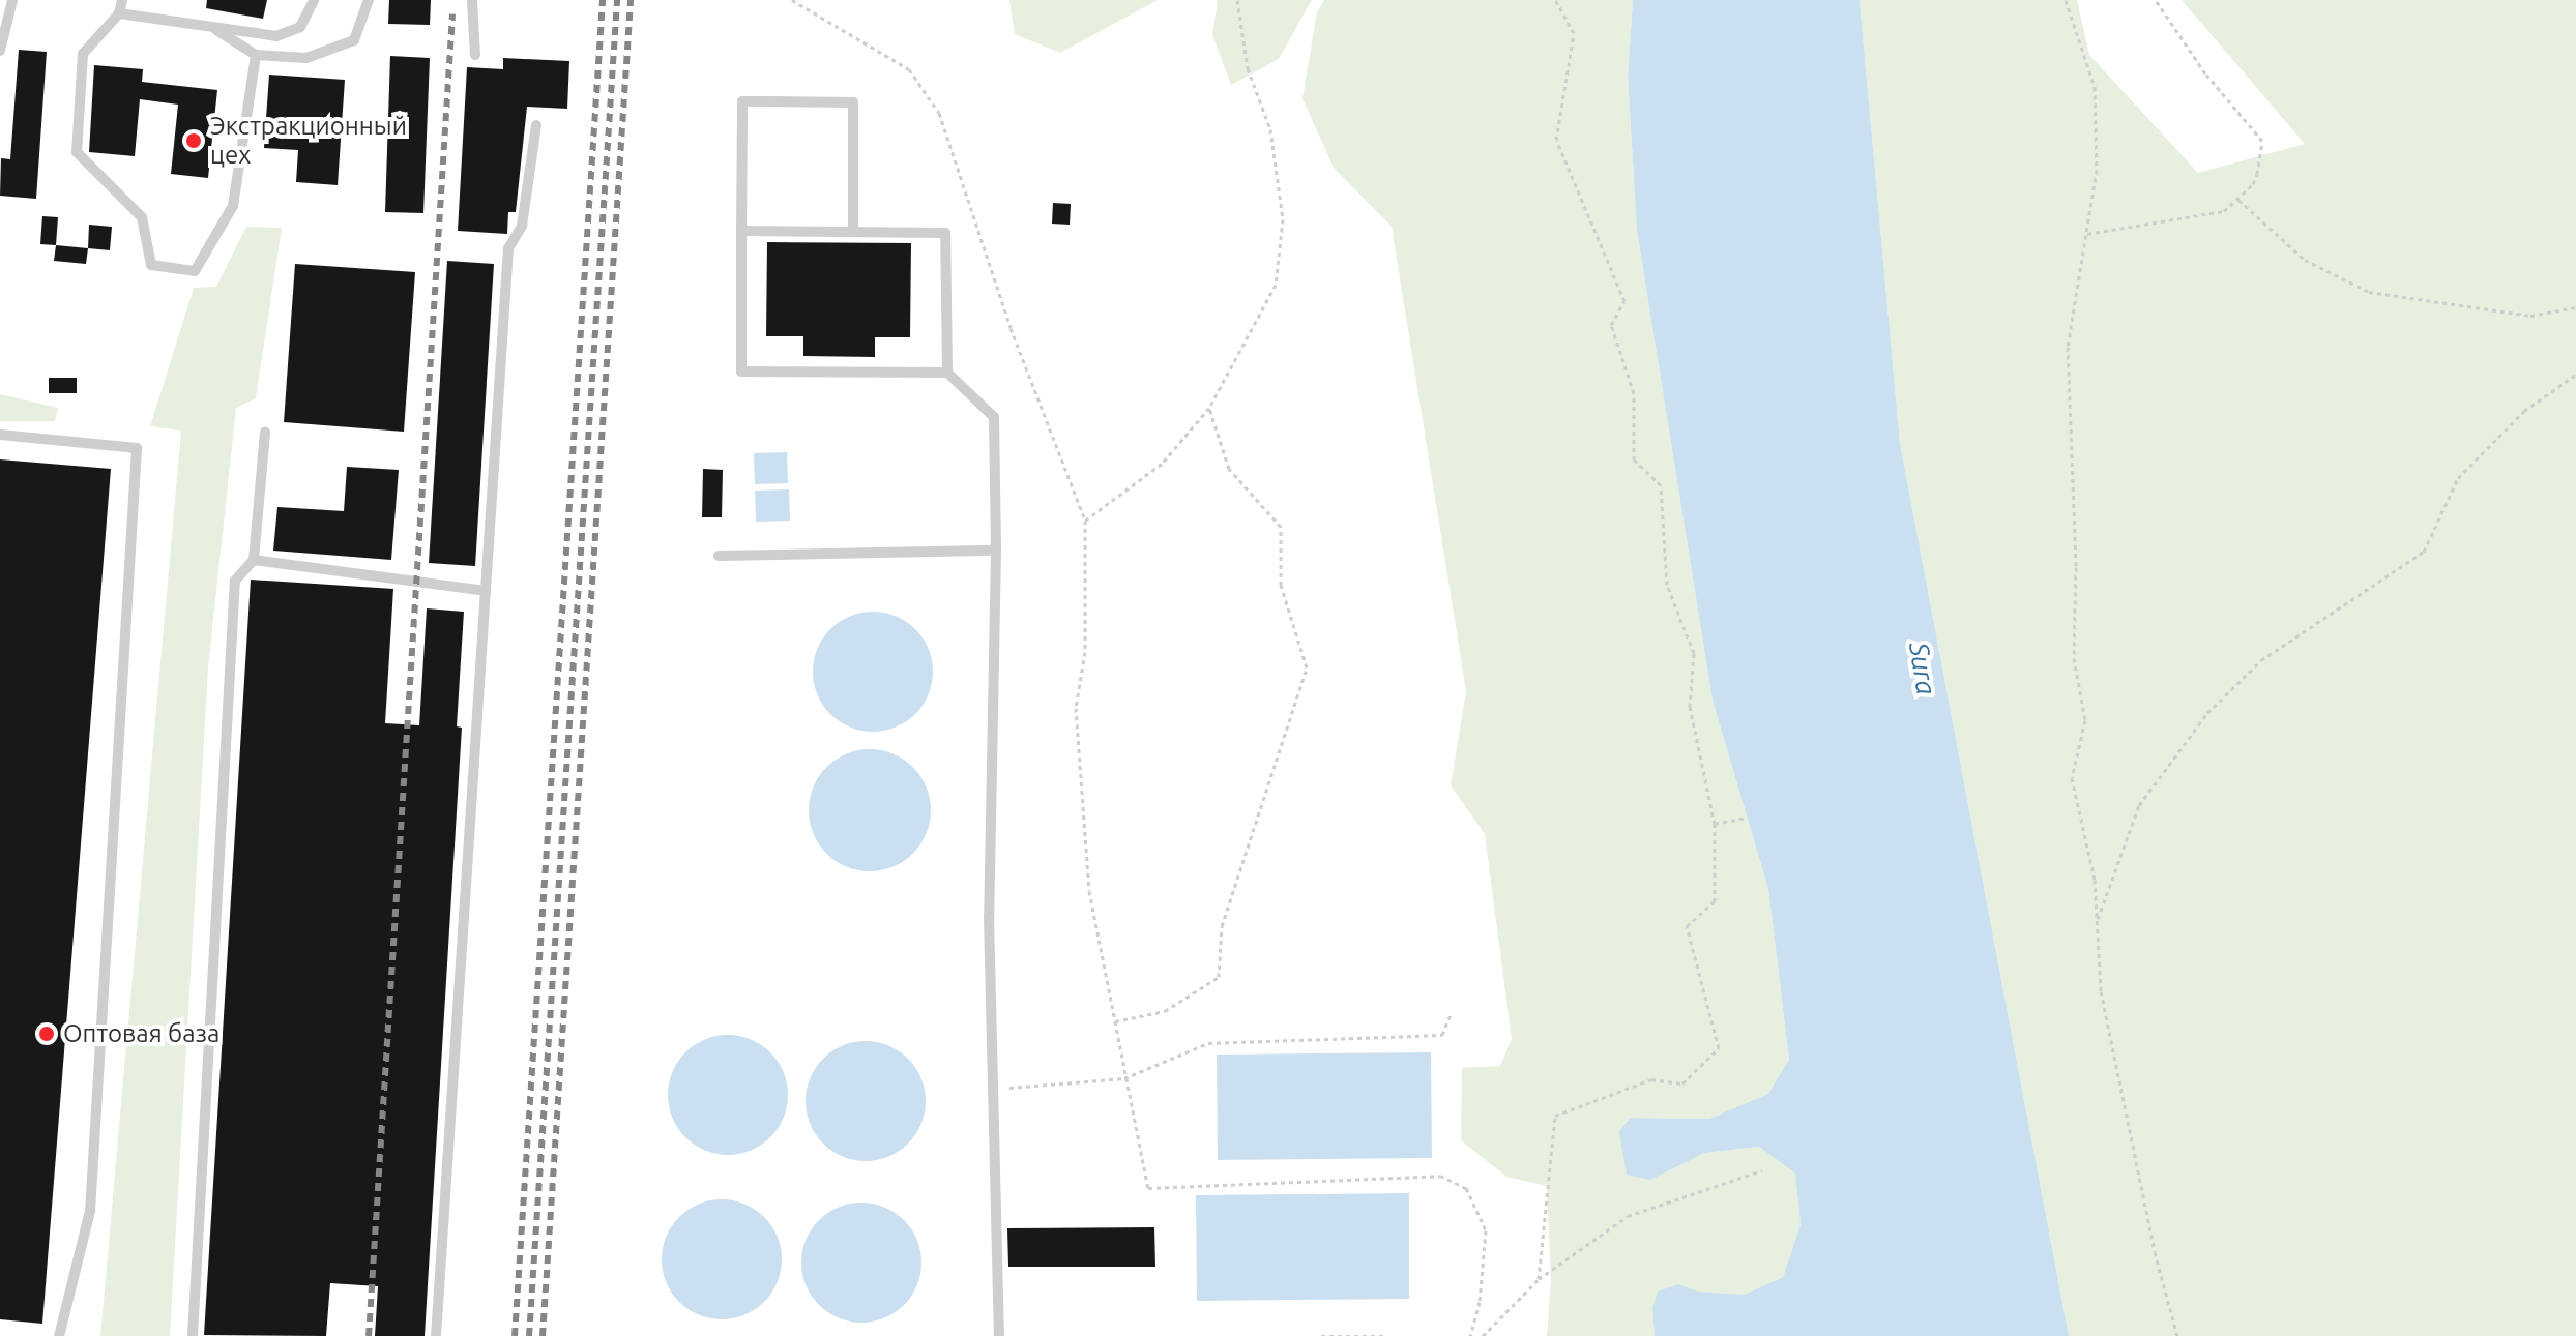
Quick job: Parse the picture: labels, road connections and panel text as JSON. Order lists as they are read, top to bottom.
{
  "water": ["Sura"],
  "places": ["Экстракционный цех", "Оптовая база"]
}
